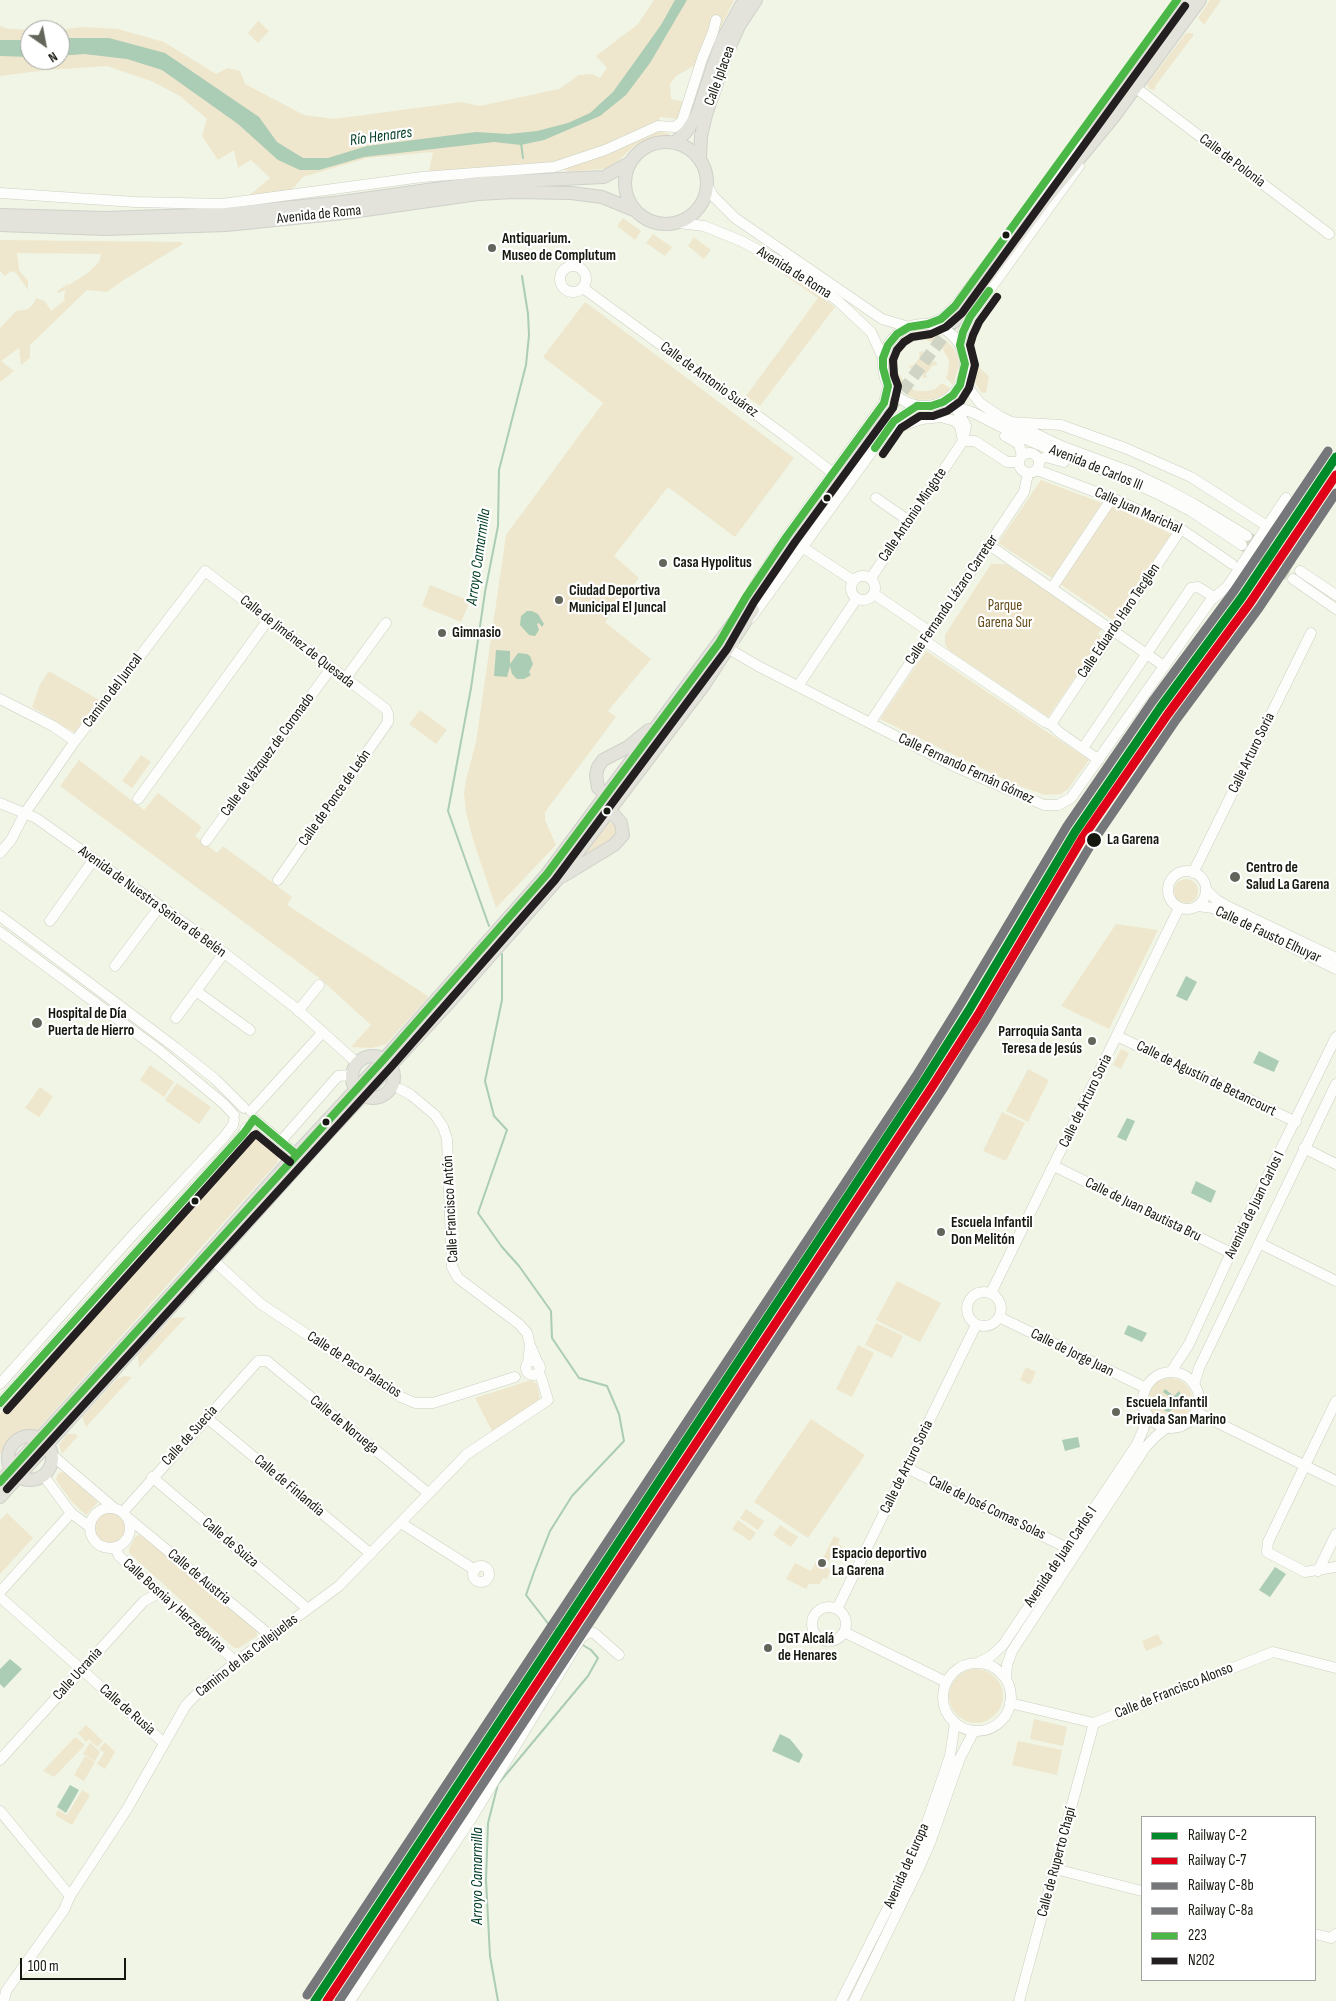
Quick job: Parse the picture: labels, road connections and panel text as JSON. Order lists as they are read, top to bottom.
{
  "streets": {
    "main road": ["Calle Iplacea", "Avenida de Roma"],
    "street": [
      "Calle de Polonia",
      "Calle de Antonio Suárez",
      "Avenida de Carlos III",
      "Calle Juan Marichal",
      "Calle Antonio Mingote",
      "Calle Fernando Lázaro Carreter",
      "Calle Eduardo Haro Tecglen",
      "Calle de Jiménez de Quesada",
      "Camino del Juncal",
      "Calle Arturo Soria",
      "Calle de Vázquez de Coronado",
      "Calle Fernando Fernán Gómez",
      "Calle de Ponce de León",
      "Avenida de Nuestra Señora de Belén",
      "Calle de Fausto Elhuyar",
      "Calle de Agustín de Betancourt",
      "Calle de Arturo Soria",
      "Avenida de Juan Carlos I",
      "Calle Francisco Antón",
      "Calle de Juan Bautista Bru",
      "Calle de Jorge Juan",
      "Calle de Paco Palacios",
      "Calle de Noruega",
      "Calle de Suecia",
      "Calle de Finlandia",
      "Calle de José Comas Solas",
      "Calle de Suiza",
      "Calle de Austria",
      "Calle Bosnia y Herzegovina",
      "Camino de las Callejuelas",
      "Calle Ucrania",
      "Calle de Francisco Alonso",
      "Calle de Rusia",
      "Calle de Ruperto Chapí",
      "Avenida de Europa"
    ]
  },
  "crossings": [
    ["Calle Iplacea", "Avenida de Roma"],
    ["Avenida de Roma", "Avenida de Carlos III"],
    ["Calle Juan Marichal", "Calle Fernando Lázaro Carreter"],
    ["Calle Juan Marichal", "Calle Eduardo Haro Tecglen"],
    ["Calle Fernando Lázaro Carreter", "Calle Fernando Fernán Gómez"],
    ["Calle de Jiménez de Quesada", "Camino del Juncal"],
    ["Calle de Jiménez de Quesada", "Calle de Vázquez de Coronado"],
    ["Calle de Jiménez de Quesada", "Calle de Ponce de León"],
    ["Camino del Juncal", "Avenida de Nuestra Señora de Belén"],
    ["Calle Arturo Soria", "Calle de Fausto Elhuyar"],
    ["Calle Arturo Soria", "Calle de Arturo Soria"],
    ["Calle de Fausto Elhuyar", "Calle de Arturo Soria"],
    ["Calle de Agustín de Betancourt", "Calle de Arturo Soria"],
    ["Calle de Agustín de Betancourt", "Avenida de Juan Carlos I"],
    ["Calle de Arturo Soria", "Calle de Juan Bautista Bru"],
    ["Calle de Arturo Soria", "Calle de Jorge Juan"],
    ["Calle de Arturo Soria", "Calle de José Comas Solas"],
    ["Avenida de Juan Carlos I", "Calle de Juan Bautista Bru"],
    ["Avenida de Juan Carlos I", "Calle de Jorge Juan"],
    ["Avenida de Juan Carlos I", "Calle de José Comas Solas"],
    ["Avenida de Juan Carlos I", "Avenida de Europa"],
    ["Calle Francisco Antón", "Calle de Paco Palacios"],
    ["Calle Francisco Antón", "Camino de las Callejuelas"],
    ["Calle de Paco Palacios", "Camino de las Callejuelas"],
    ["Calle de Noruega", "Calle de Suecia"],
    ["Calle de Noruega", "Camino de las Callejuelas"],
    ["Calle de Suecia", "Calle de Finlandia"],
    ["Calle de Suecia", "Calle de Suiza"],
    ["Calle de Suecia", "Calle de Austria"],
    ["Calle de Suecia", "Calle Bosnia y Herzegovina"],
    ["Calle de Finlandia", "Camino de las Callejuelas"],
    ["Calle de Suiza", "Camino de las Callejuelas"],
    ["Calle de Austria", "Calle Bosnia y Herzegovina"],
    ["Calle de Austria", "Camino de las Callejuelas"],
    ["Calle Bosnia y Herzegovina", "Camino de las Callejuelas"],
    ["Calle Bosnia y Herzegovina", "Calle Ucrania"],
    ["Camino de las Callejuelas", "Calle de Rusia"],
    ["Calle Ucrania", "Calle de Rusia"],
    ["Calle de Francisco Alonso", "Calle de Ruperto Chapí"]
  ],
  "water": ["Río Henares", "Arroyo Camarmilla"],
  "parks": ["Parque Garena Sur"],
  "places": [
    "Antiquarium. Museo de Complutum",
    "Casa Hypolitus",
    "Ciudad Deportiva Municipal El Juncal",
    "Gimnasio",
    "La Garena",
    "Centro de Salud La Garena",
    "Hospital de Día Puerta de Hierro",
    "Parroquia Santa Teresa de Jesús",
    "Escuela Infantil Don Melitón",
    "Escuela Infantil Privada San Marino",
    "Espacio deportivo La Garena",
    "DGT Alcalá de Henares"
  ],
  "lines": [
    "transit line 223",
    "transit line N202",
    "rail line C-8b",
    "rail line C-2",
    "rail line C-7",
    "rail line C-8a"
  ],
  "legend": [
    "Railway C-2",
    "Railway C-7",
    "Railway C-8b",
    "Railway C-8a",
    "223",
    "N202"
  ],
  "scale_bar": "100 m",
  "north": "bottom right"
}
